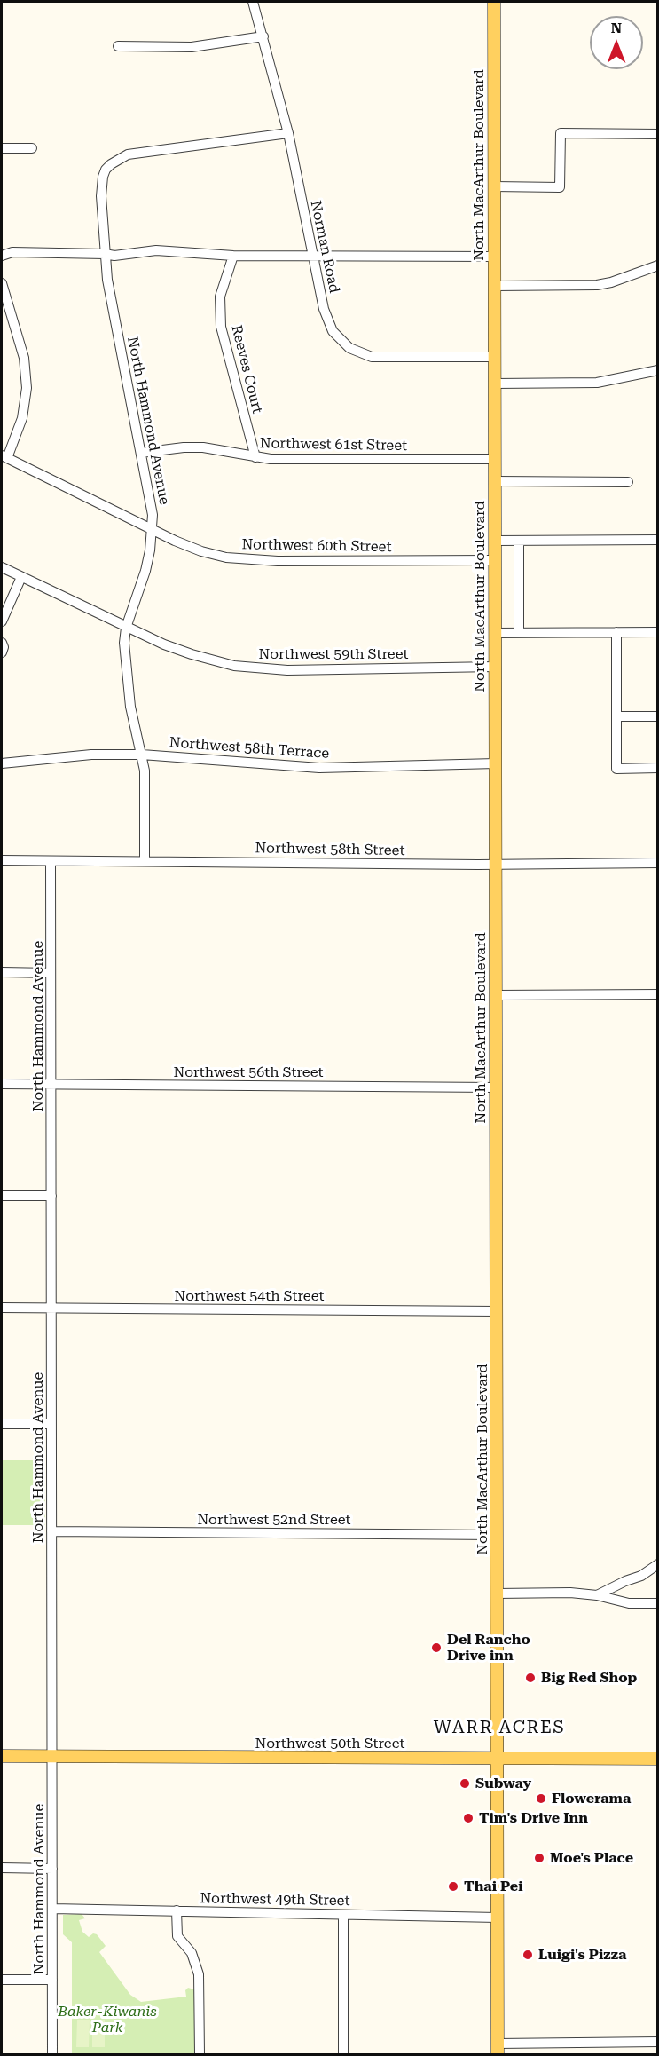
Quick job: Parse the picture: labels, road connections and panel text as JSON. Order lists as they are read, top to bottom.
{
  "streets": {
    "main road": ["North MacArthur Boulevard", "Northwest 50th Street"],
    "street": [
      "Norman Road",
      "Reeves Court",
      "North Hammond Avenue",
      "Northwest 61st Street",
      "Northwest 60th Street",
      "Northwest 59th Street",
      "Northwest 58th Terrace",
      "Northwest 58th Street",
      "Northwest 56th Street",
      "Northwest 54th Street",
      "Northwest 52nd Street",
      "Northwest 49th Street"
    ]
  },
  "crossings": [
    ["North MacArthur Boulevard", "Norman Road"],
    ["North MacArthur Boulevard", "Northwest 61st Street"],
    ["North MacArthur Boulevard", "Northwest 60th Street"],
    ["North MacArthur Boulevard", "Northwest 59th Street"],
    ["North MacArthur Boulevard", "Northwest 58th Terrace"],
    ["North MacArthur Boulevard", "Northwest 58th Street"],
    ["North MacArthur Boulevard", "Northwest 56th Street"],
    ["North MacArthur Boulevard", "Northwest 54th Street"],
    ["North MacArthur Boulevard", "Northwest 52nd Street"],
    ["North MacArthur Boulevard", "Northwest 50th Street"],
    ["North MacArthur Boulevard", "Northwest 49th Street"],
    ["Norman Road", "North Hammond Avenue"],
    ["Reeves Court", "Northwest 61st Street"],
    ["North Hammond Avenue", "Northwest 61st Street"],
    ["North Hammond Avenue", "Northwest 60th Street"],
    ["North Hammond Avenue", "Northwest 59th Street"],
    ["North Hammond Avenue", "Northwest 58th Terrace"],
    ["North Hammond Avenue", "Northwest 58th Street"],
    ["North Hammond Avenue", "Northwest 56th Street"],
    ["North Hammond Avenue", "Northwest 54th Street"],
    ["North Hammond Avenue", "Northwest 52nd Street"],
    ["North Hammond Avenue", "Northwest 50th Street"],
    ["North Hammond Avenue", "Northwest 49th Street"]
  ],
  "districts": ["WARR ACRES"],
  "parks": ["Baker-Kiwanis Park"],
  "places": [
    "Del Rancho Drive inn",
    "Big Red Shop",
    "Subway",
    "Flowerama",
    "Tim's Drive Inn",
    "Moe's Place",
    "Thai Pei",
    "Luigi's Pizza"
  ],
  "north": "top"
}
